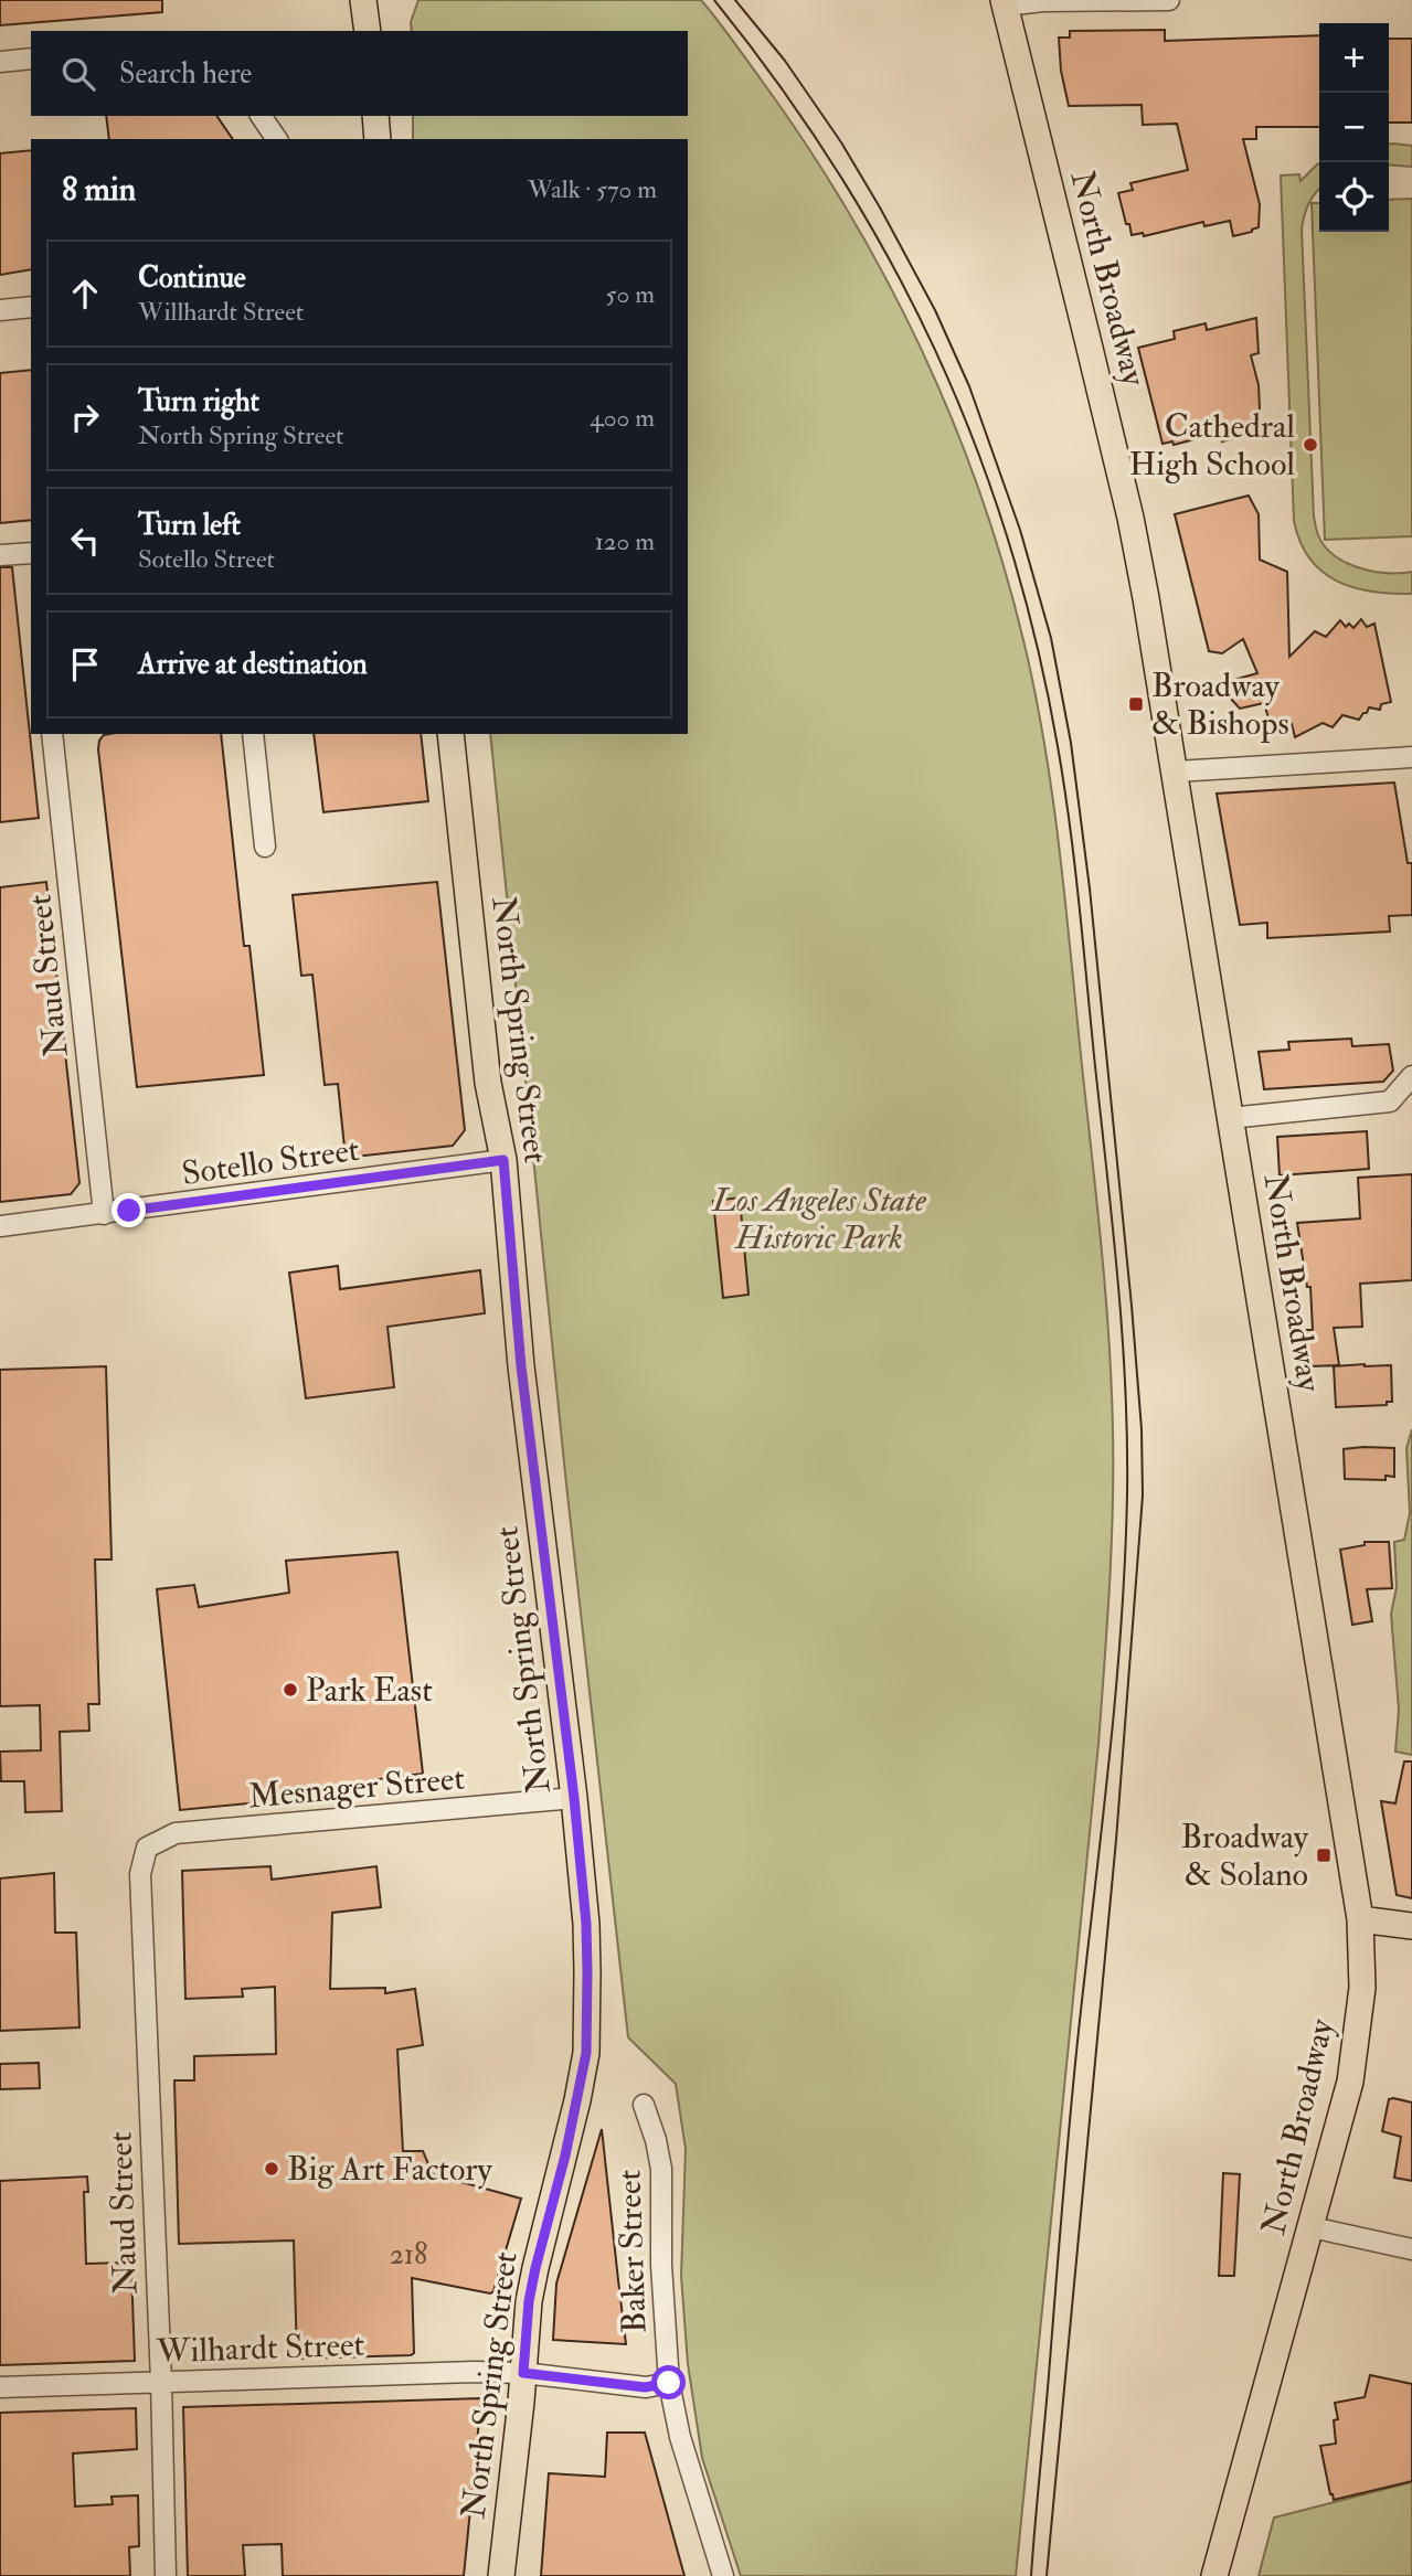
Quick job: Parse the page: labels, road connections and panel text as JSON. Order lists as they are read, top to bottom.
{
  "streets": {
    "main road": ["North Broadway", "North Spring Street"],
    "street": [
      "Naud Street",
      "Sotello Street",
      "Mesnager Street",
      "Baker Street",
      "Wilhardt Street"
    ]
  },
  "crossings": [
    ["Naud Street", "Sotello Street"],
    ["Naud Street", "Mesnager Street"],
    ["Naud Street", "Wilhardt Street"],
    ["North Spring Street", "Sotello Street"],
    ["North Spring Street", "Mesnager Street"],
    ["North Spring Street", "Wilhardt Street"],
    ["Baker Street", "Wilhardt Street"]
  ],
  "parks": ["Los Angeles State Historic Park"],
  "places": {
    "other": ["Cathedral High School", "Park East", "Big Art Factory"],
    "transit": ["Broadway & Bishops", "Broadway & Solano"]
  },
  "house_numbers": ["218"],
  "page": {
    "map_buttons": ["+", "−"],
    "search": "Search here",
    "heading": ["8 min", "Walk · 570 m"],
    "list": [
      ["Continue", "Willhardt Street", "50 m"],
      ["Turn right", "North Spring Street", "400 m"],
      ["Turn left", "Sotello Street", "120 m"],
      "Arrive at destination"
    ]
  }
}
